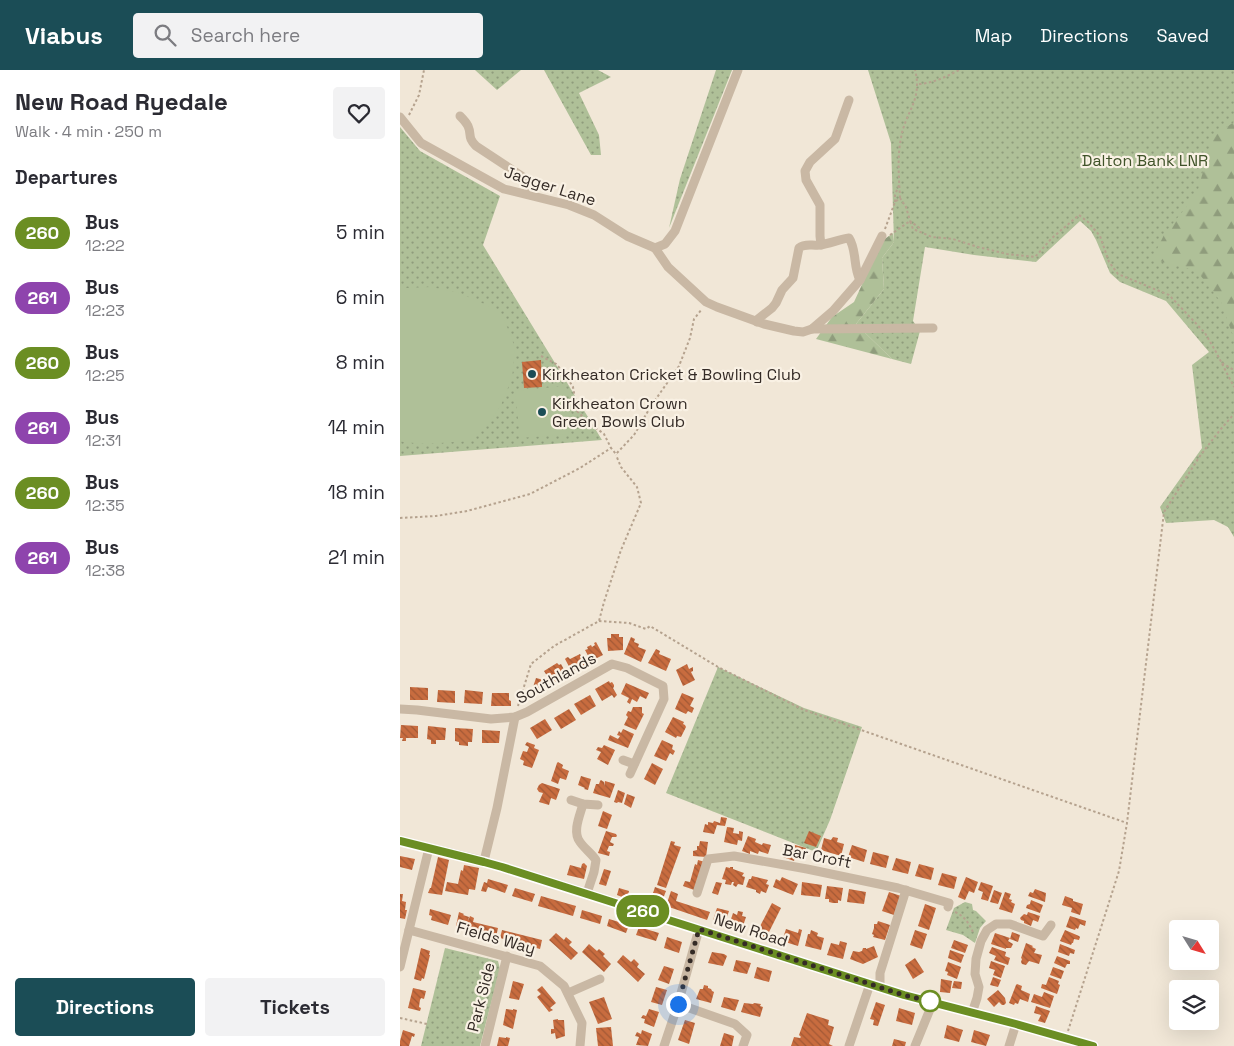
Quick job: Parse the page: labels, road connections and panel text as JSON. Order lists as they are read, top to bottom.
{
  "streets": {
    "street": [
      "Jagger Lane",
      "Southlands",
      "Bar Croft",
      "New Road",
      "Fields Way",
      "Park Side"
    ]
  },
  "crossings": [
    ["Fields Way", "Park Side"]
  ],
  "parks": ["Dalton Bank LNR"],
  "places": ["Kirkheaton Cricket & Bowling Club", "Kirkheaton Crown Green Bowls Club"],
  "lines": ["bus line 260"],
  "north": "bottom right",
  "page": {
    "header": "Viabus",
    "search": "Search here",
    "nav": ["Map", "Directions", "Saved"],
    "heading": [
      ["New Road Ryedale", "Walk · 4 min · 250 m"],
      "Departures"
    ],
    "on_map": "260",
    "list": [
      {
        "mark": "260",
        "name": "Bus",
        "note": "12:22",
        "value": "5 min"
      },
      {
        "mark": "261",
        "name": "Bus",
        "note": "12:23",
        "value": "6 min"
      },
      {
        "mark": "260",
        "name": "Bus",
        "note": "12:25",
        "value": "8 min"
      },
      {
        "mark": "261",
        "name": "Bus",
        "note": "12:31",
        "value": "14 min"
      },
      {
        "mark": "260",
        "name": "Bus",
        "note": "12:35",
        "value": "18 min"
      },
      {
        "mark": "261",
        "name": "Bus",
        "note": "12:38",
        "value": "21 min"
      }
    ],
    "buttons": ["Directions", "Tickets"]
  }
}
